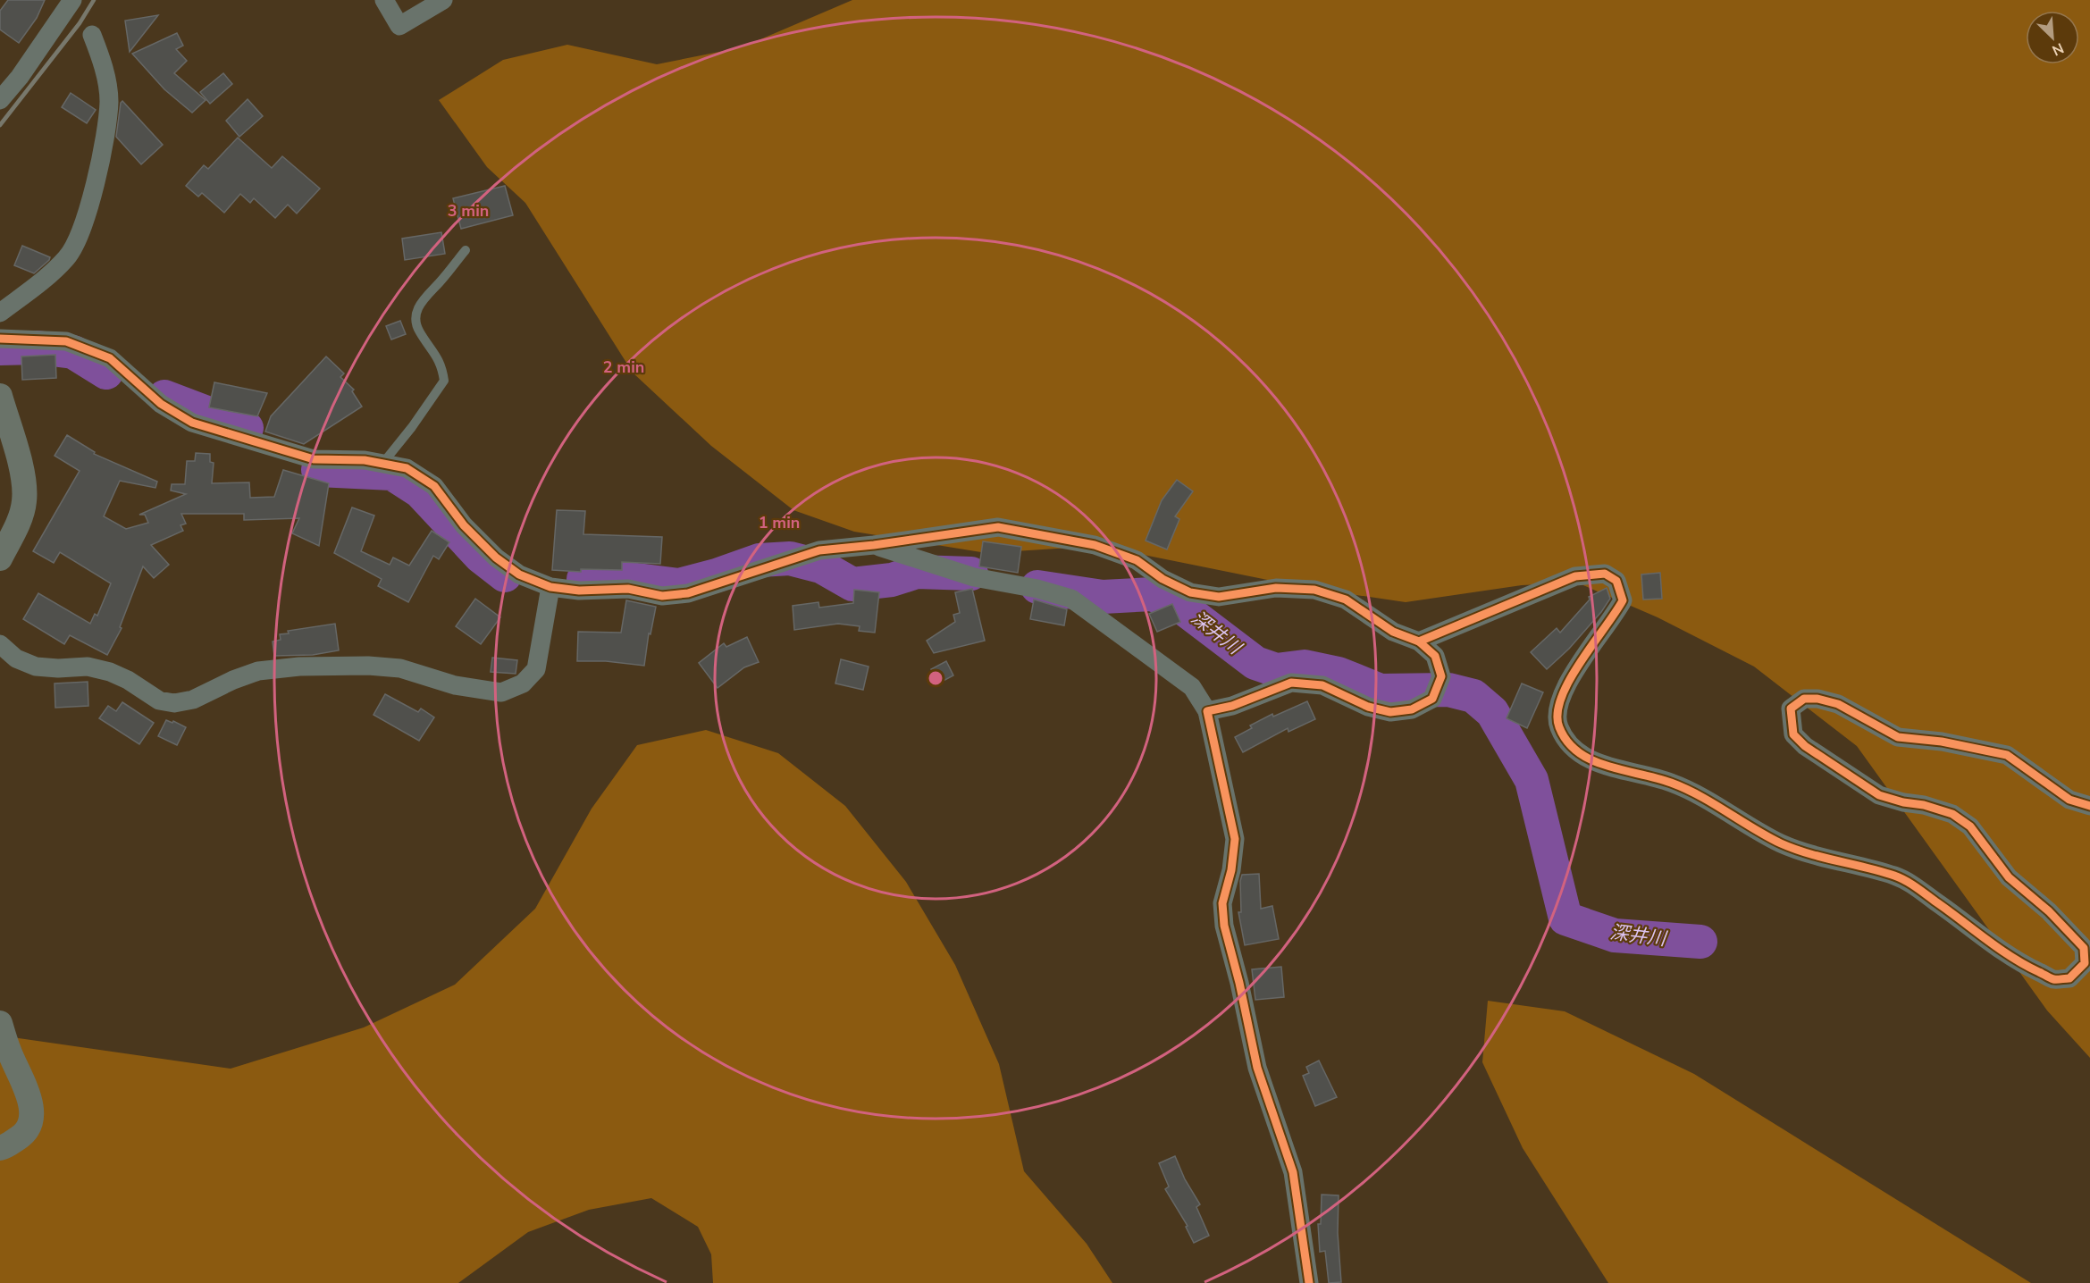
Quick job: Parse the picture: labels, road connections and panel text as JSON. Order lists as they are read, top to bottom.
{
  "water": ["深井川"],
  "north": "bottom right",
  "rings": ["3 min", "2 min", "1 min"]
}
